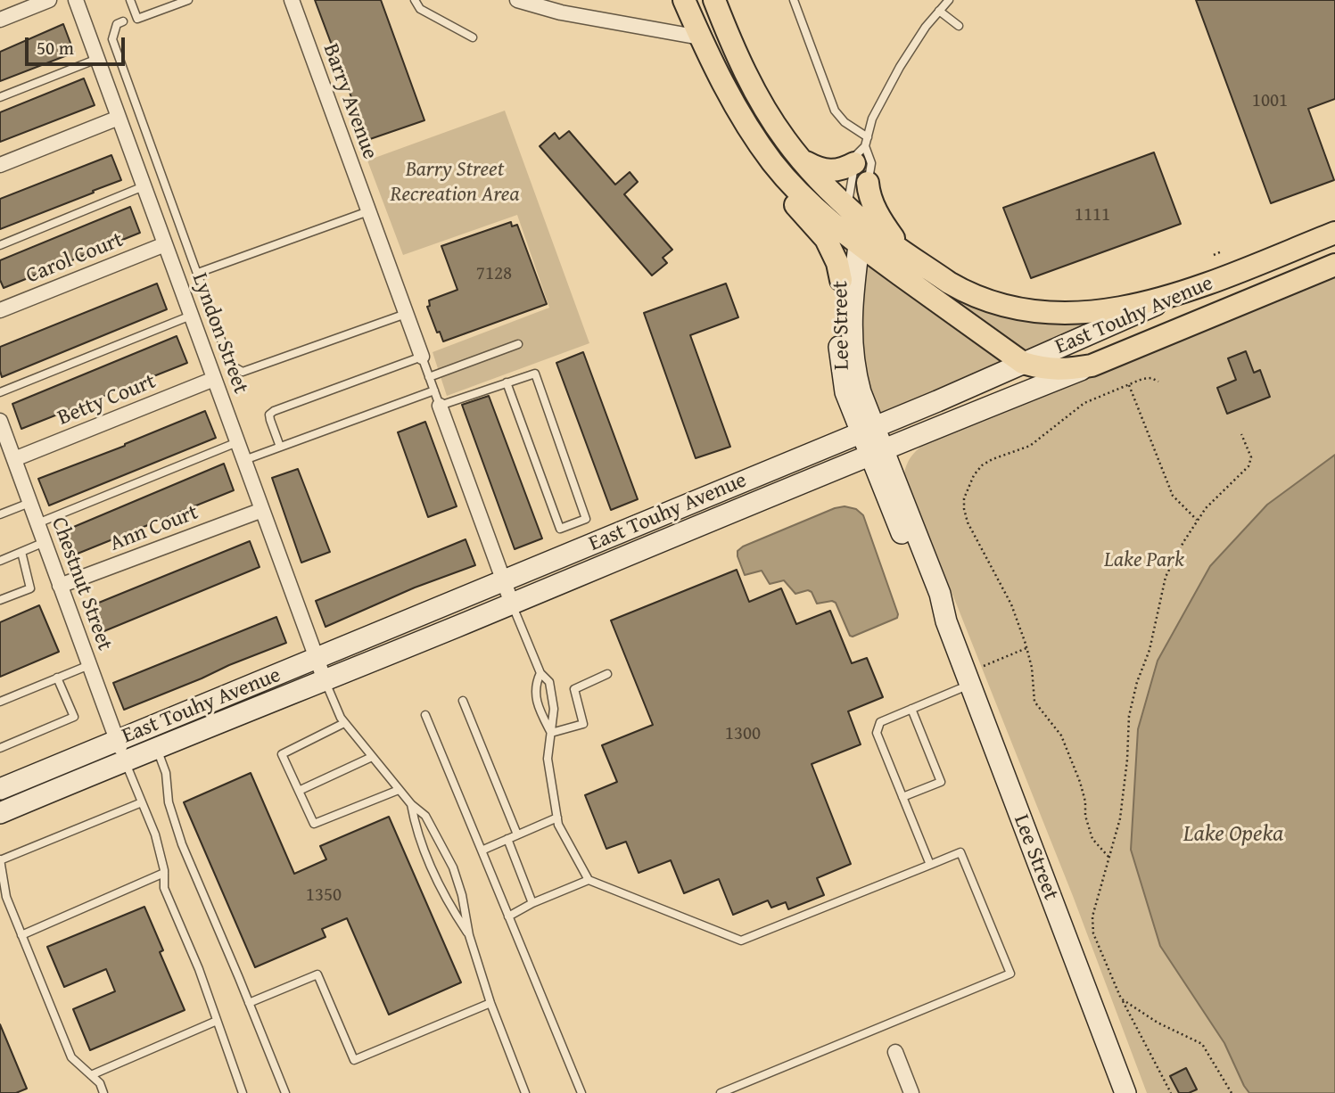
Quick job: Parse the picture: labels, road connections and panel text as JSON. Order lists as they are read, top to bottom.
{
  "streets": {
    "main road": ["East Touhy Avenue", "Lee Street"],
    "street": [
      "Barry Avenue",
      "Carol Court",
      "Lyndon Street",
      "Betty Court",
      "Ann Court",
      "Chestnut Street"
    ]
  },
  "crossings": [
    ["Carol Court", "Lyndon Street"],
    ["East Touhy Avenue", "Lee Street"],
    ["East Touhy Avenue", "Lyndon Street"],
    ["East Touhy Avenue", "Chestnut Street"],
    ["Lyndon Street", "Betty Court"],
    ["Lyndon Street", "Ann Court"],
    ["Betty Court", "Chestnut Street"],
    ["Ann Court", "Chestnut Street"]
  ],
  "water": ["Lake Opeka"],
  "parks": ["Barry Street Recreation Area", "Lake Park"],
  "house_numbers": [
    "1001",
    "1111",
    "7128",
    "1300",
    "1350"
  ],
  "scale_bar": "50 m"
}
